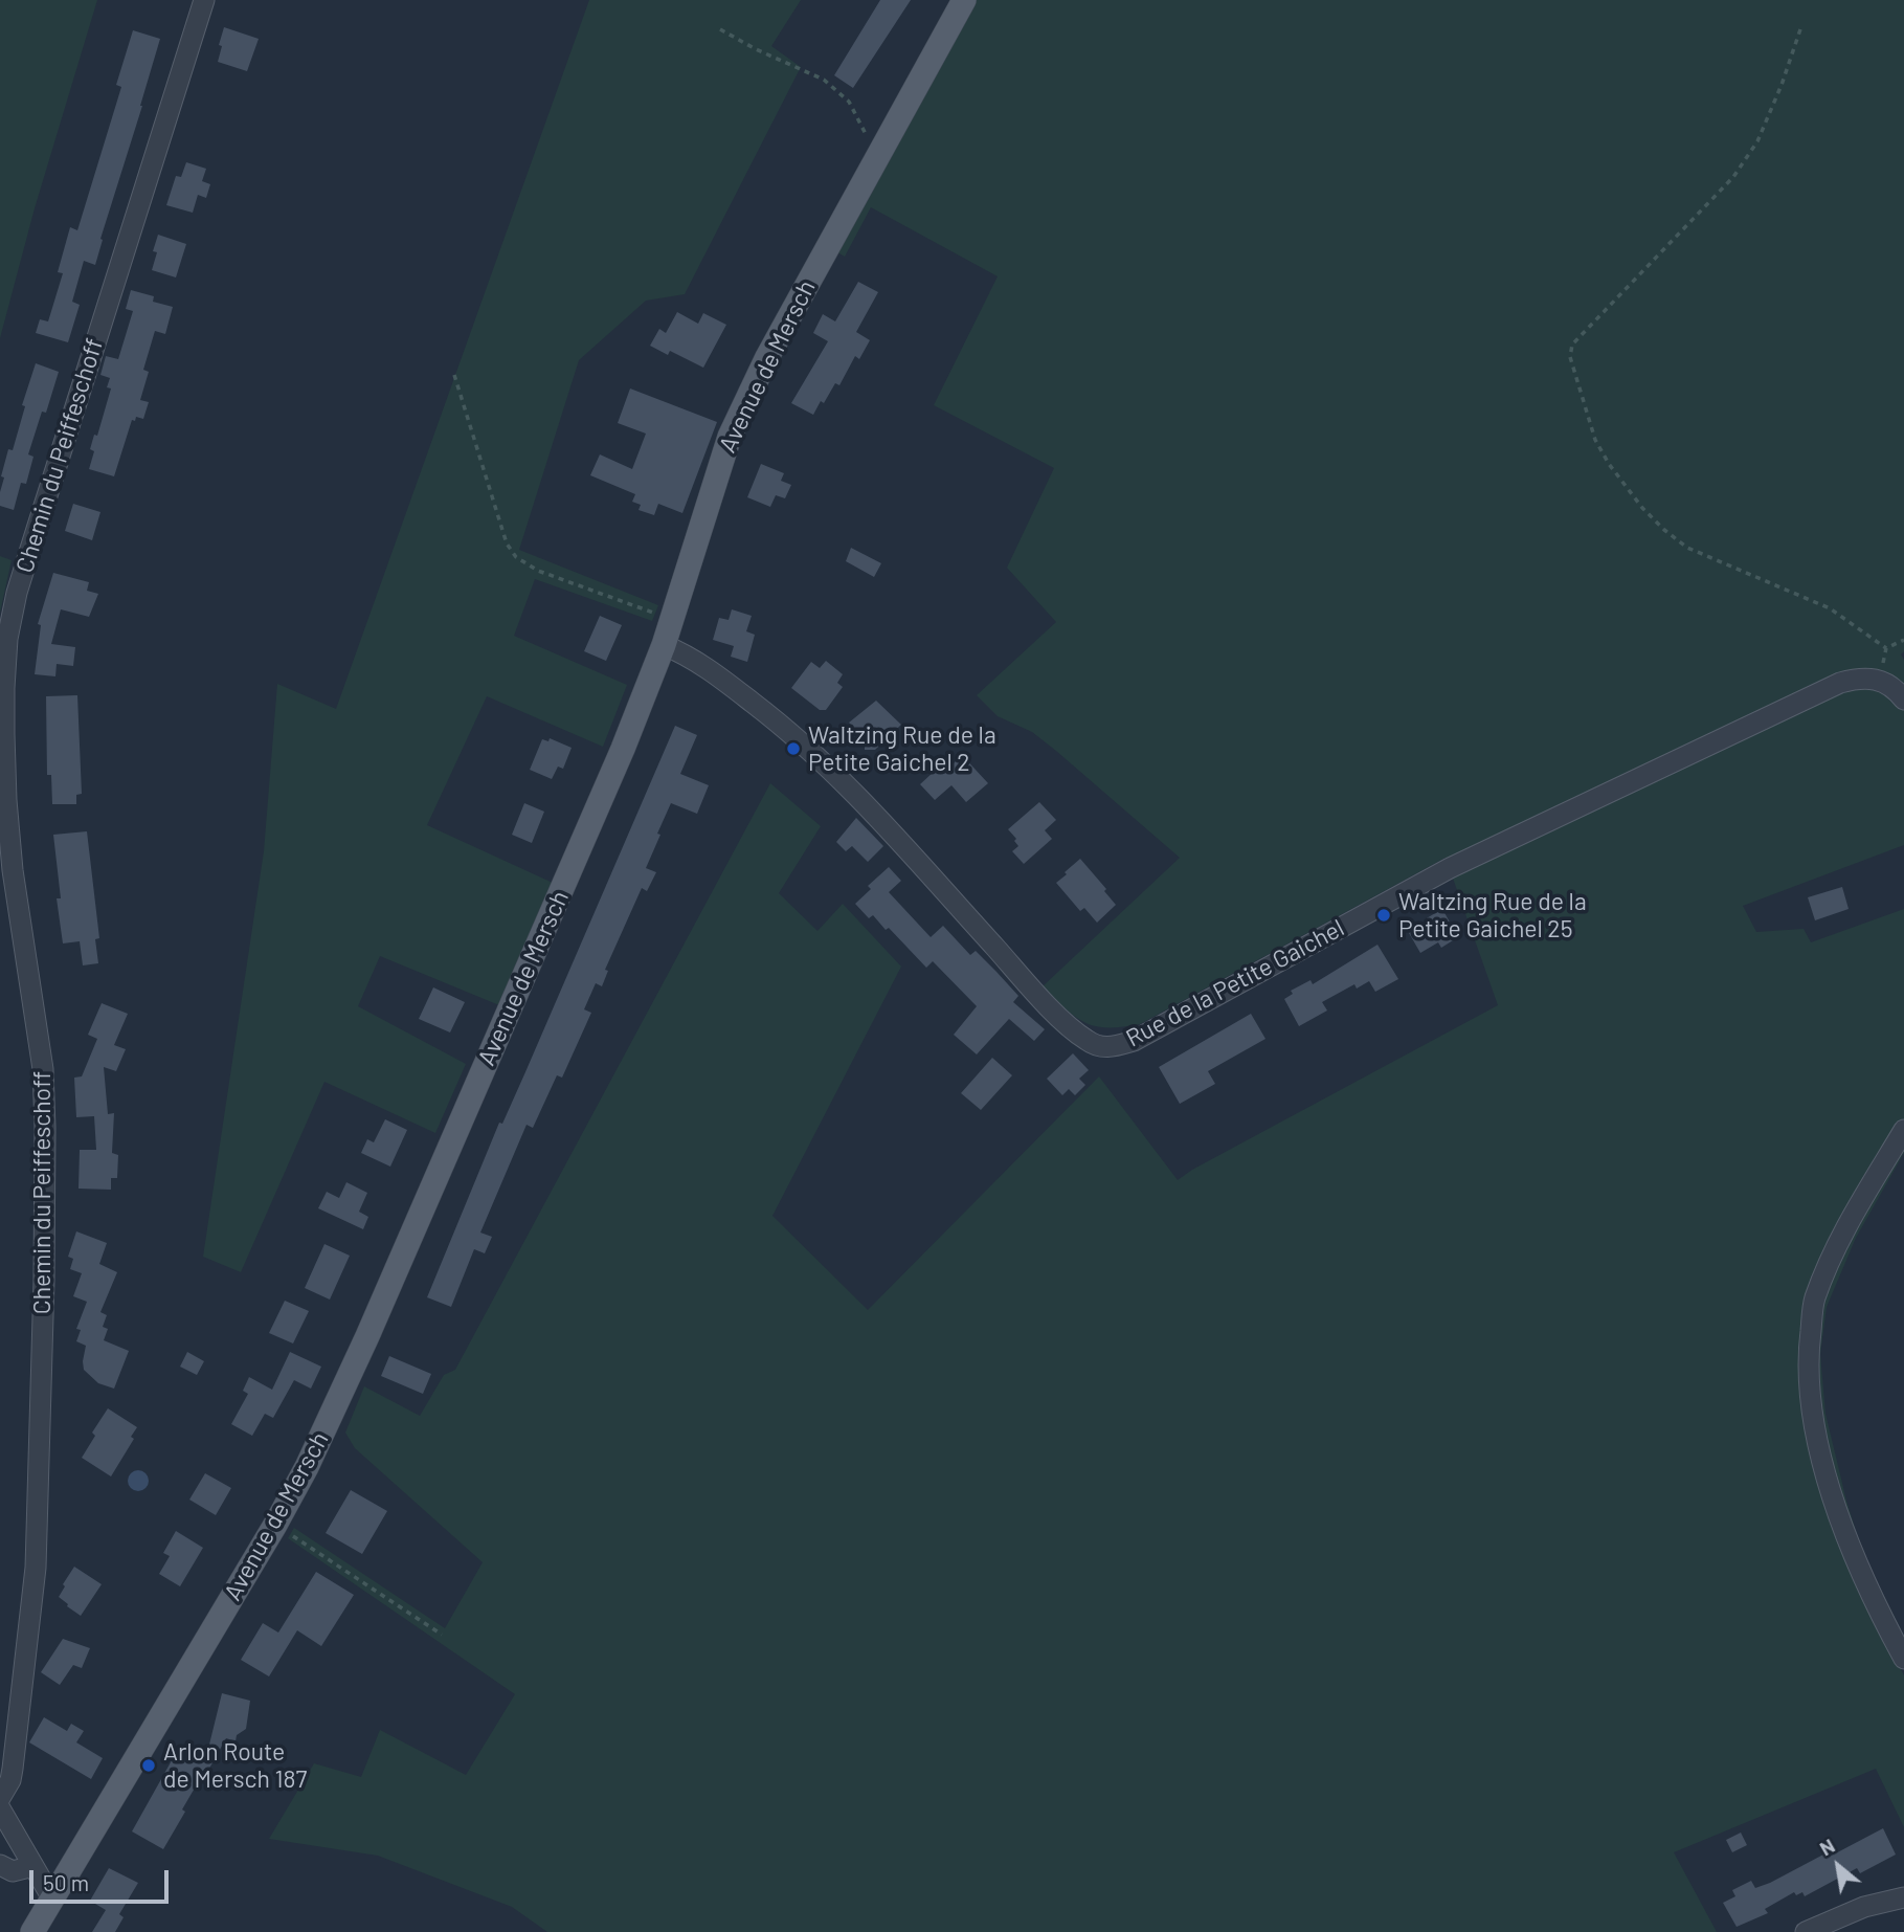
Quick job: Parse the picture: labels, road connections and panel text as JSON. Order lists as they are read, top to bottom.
{
  "streets": {
    "main road": ["Avenue de Mersch"],
    "street": ["Chemin du Peiffeschoff", "Rue de la Petite Gaichel"]
  },
  "crossings": [
    ["Avenue de Mersch", "Rue de la Petite Gaichel"]
  ],
  "places": ["Waltzing Rue de la Petite Gaichel 2", "Waltzing Rue de la Petite Gaichel 25", "Arlon Route de Mersch 187"],
  "scale_bar": "50 m",
  "north": "top left"
}
